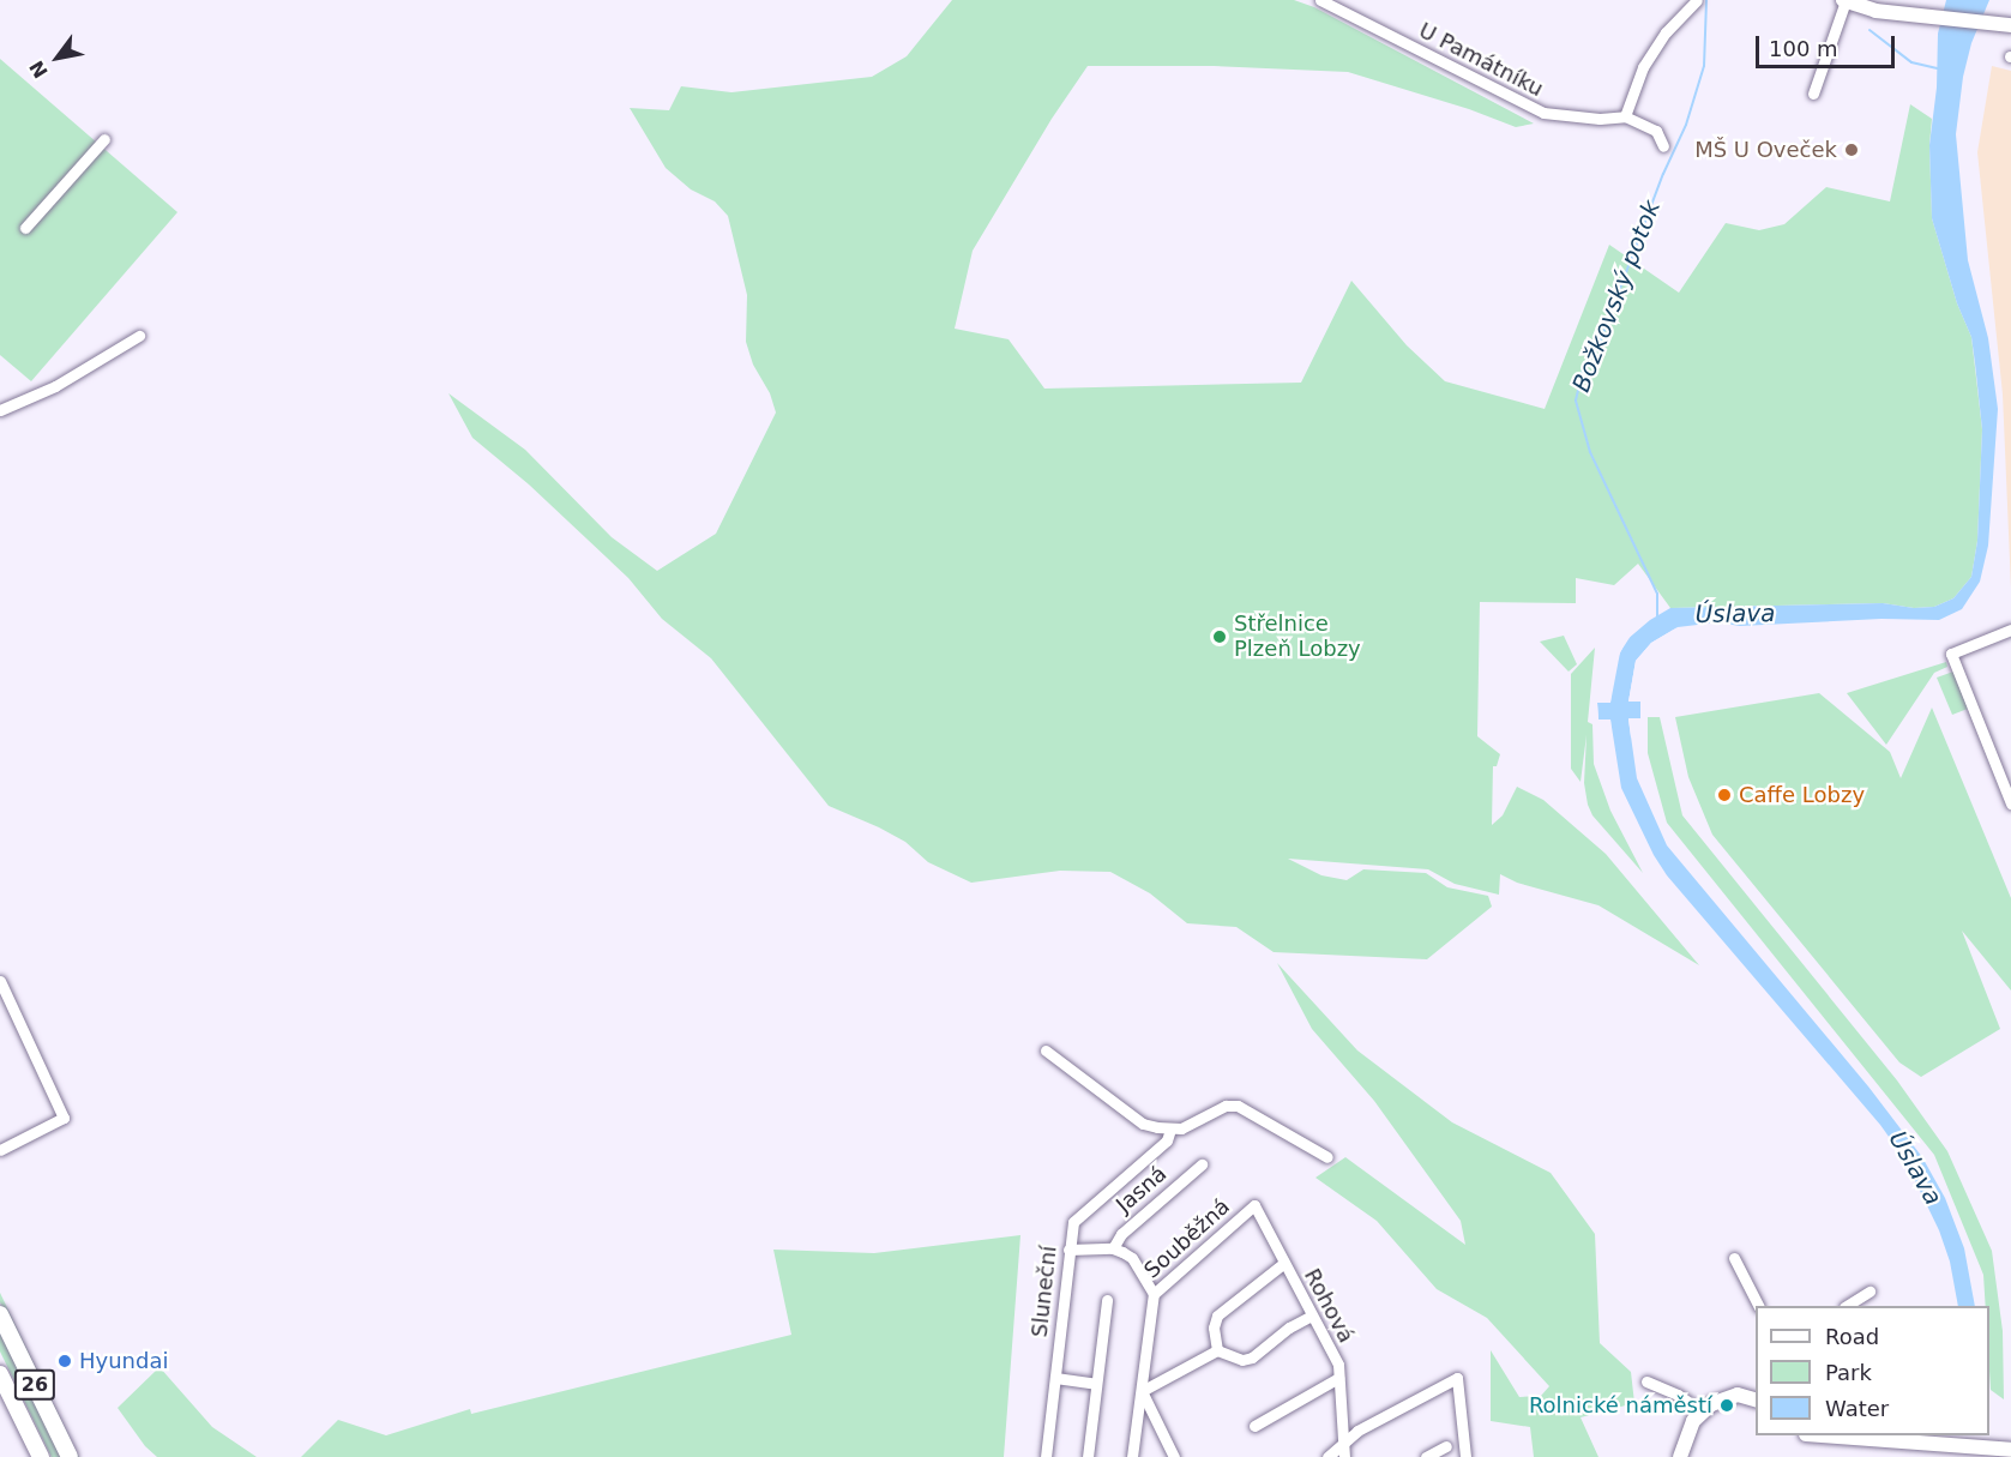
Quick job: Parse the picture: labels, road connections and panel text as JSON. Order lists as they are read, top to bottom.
{
  "streets": {
    "main road": ["26"],
    "street": [
      "U Památníku",
      "Jasná",
      "Souběžná",
      "Sluneční",
      "Rohová"
    ]
  },
  "crossings": [
    ["Souběžná", "Rohová"]
  ],
  "water": ["Božkovský potok", "Úslava"],
  "places": [
    "MŠ U Oveček",
    "Střelnice Plzeň Lobzy",
    "Caffe Lobzy",
    "Hyundai",
    "Rolnické náměstí"
  ],
  "legend": ["Road", "Park", "Water"],
  "scale_bar": "100 m",
  "north": "bottom left"
}
